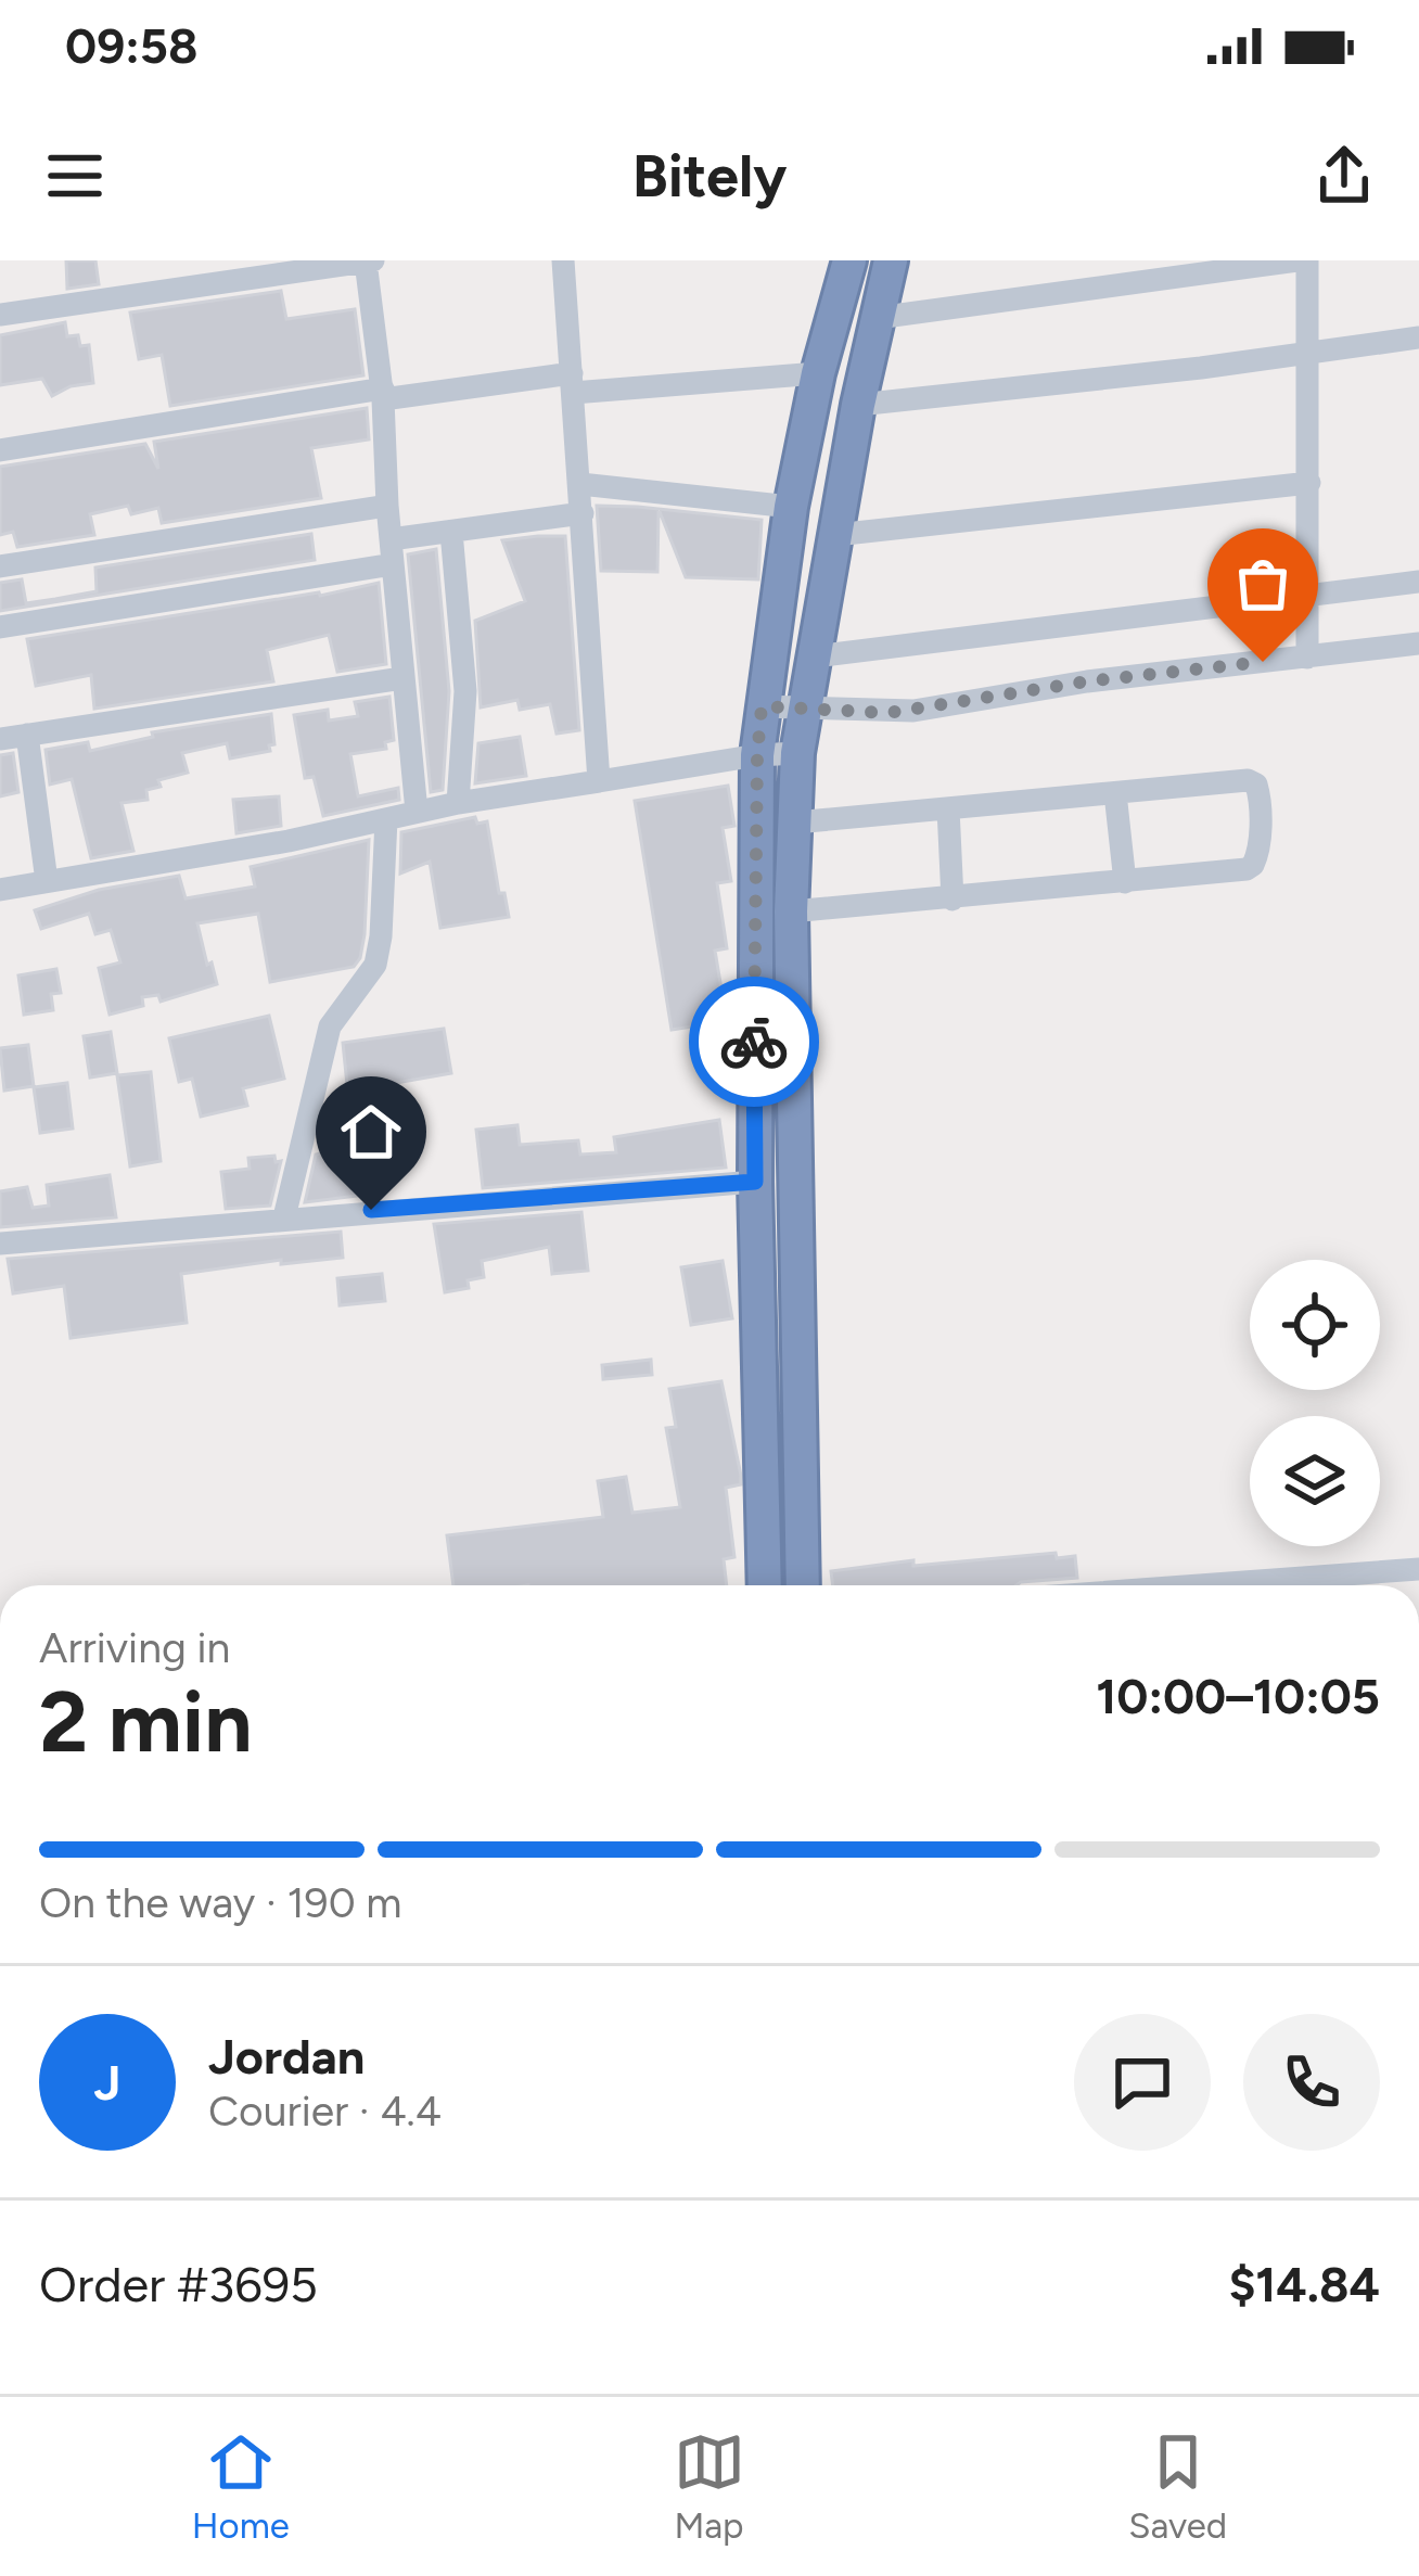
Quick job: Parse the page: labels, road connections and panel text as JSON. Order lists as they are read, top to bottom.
{
  "page": {
    "status": "09:58",
    "header": "Bitely",
    "heading": ["2 min", "Arriving in", "10:00–10:05"],
    "panel": [
      "Jordan",
      "Courier · 4.4",
      "Order #3695",
      "$14.84"
    ],
    "bar": "On the way · 190 m",
    "round": "J",
    "tabs": ["Home", "Map", "Saved"]
  }
}
